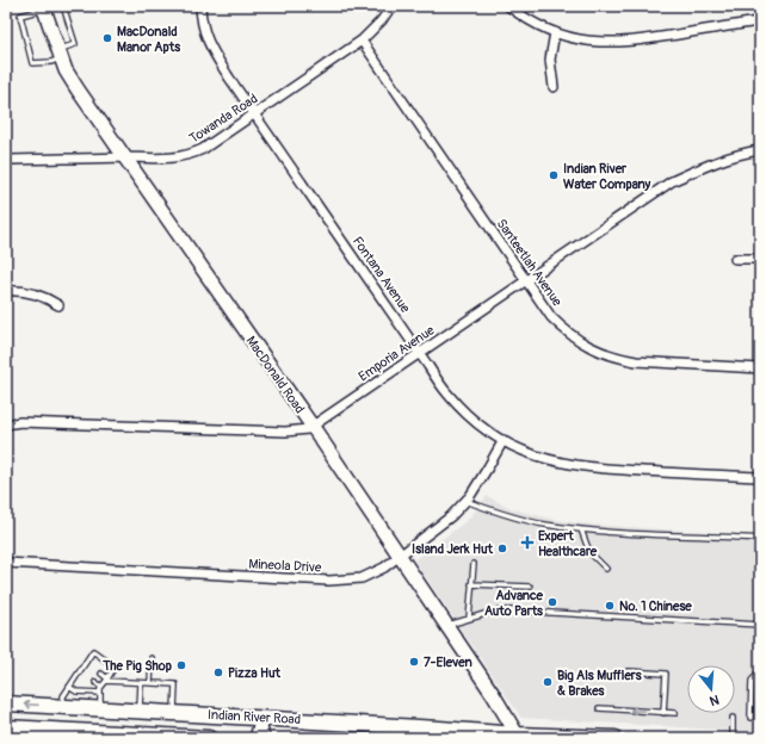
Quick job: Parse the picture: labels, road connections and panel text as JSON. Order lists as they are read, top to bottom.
{
  "streets": {
    "main road": ["Indian River Road"],
    "street": [
      "Towanda Road",
      "Santeetlah Avenue",
      "Fontana Avenue",
      "Emporia Avenue",
      "MacDonald Road",
      "Mineola Drive"
    ]
  },
  "crossings": [
    ["Towanda Road", "Santeetlah Avenue"],
    ["Towanda Road", "Fontana Avenue"],
    ["Towanda Road", "MacDonald Road"],
    ["Santeetlah Avenue", "Emporia Avenue"],
    ["Fontana Avenue", "Emporia Avenue"],
    ["Fontana Avenue", "Mineola Drive"],
    ["Emporia Avenue", "MacDonald Road"],
    ["MacDonald Road", "Mineola Drive"],
    ["MacDonald Road", "Indian River Road"]
  ],
  "places": {
    "other": [
      "MacDonald Manor Apts",
      "Indian River Water Company",
      "Island Jerk Hut",
      "Advance Auto Parts",
      "No. 1 Chinese",
      "7-Eleven",
      "The Pig Shop",
      "Pizza Hut",
      "Big Als Mufflers & Brakes"
    ],
    "health": ["Expert Healthcare"]
  },
  "north": "bottom"
}
